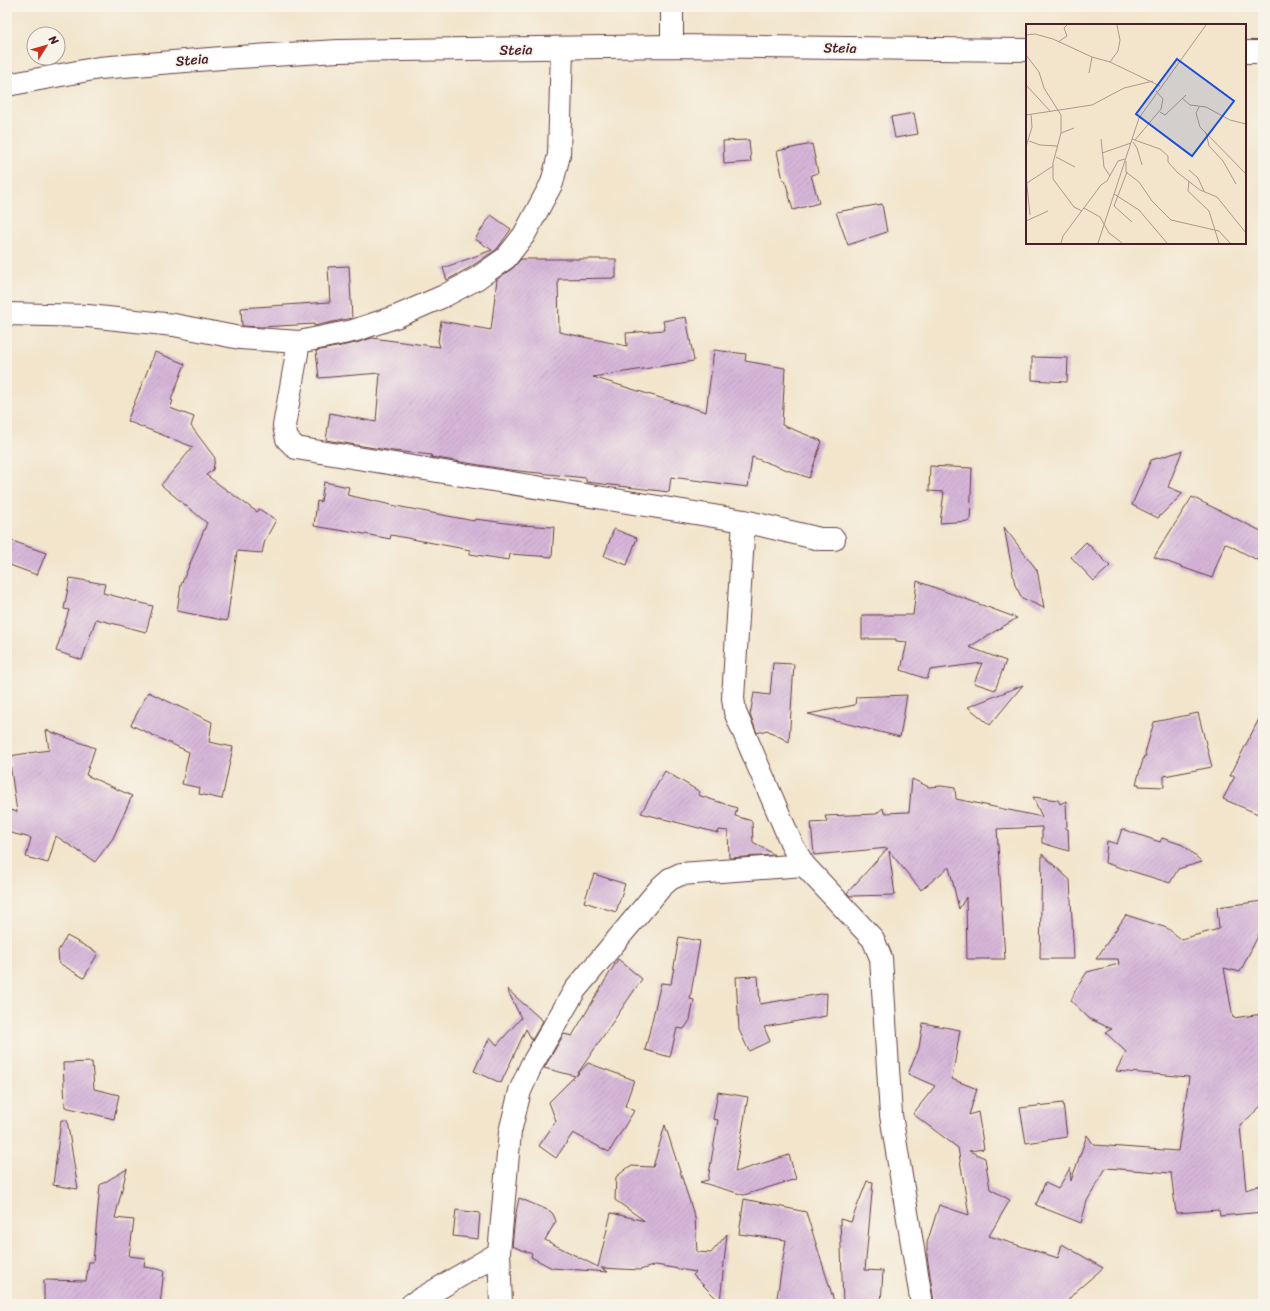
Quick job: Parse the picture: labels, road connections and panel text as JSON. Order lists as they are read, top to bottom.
{
  "streets": {
    "street": ["Steia"]
  },
  "north": "top right"
}
